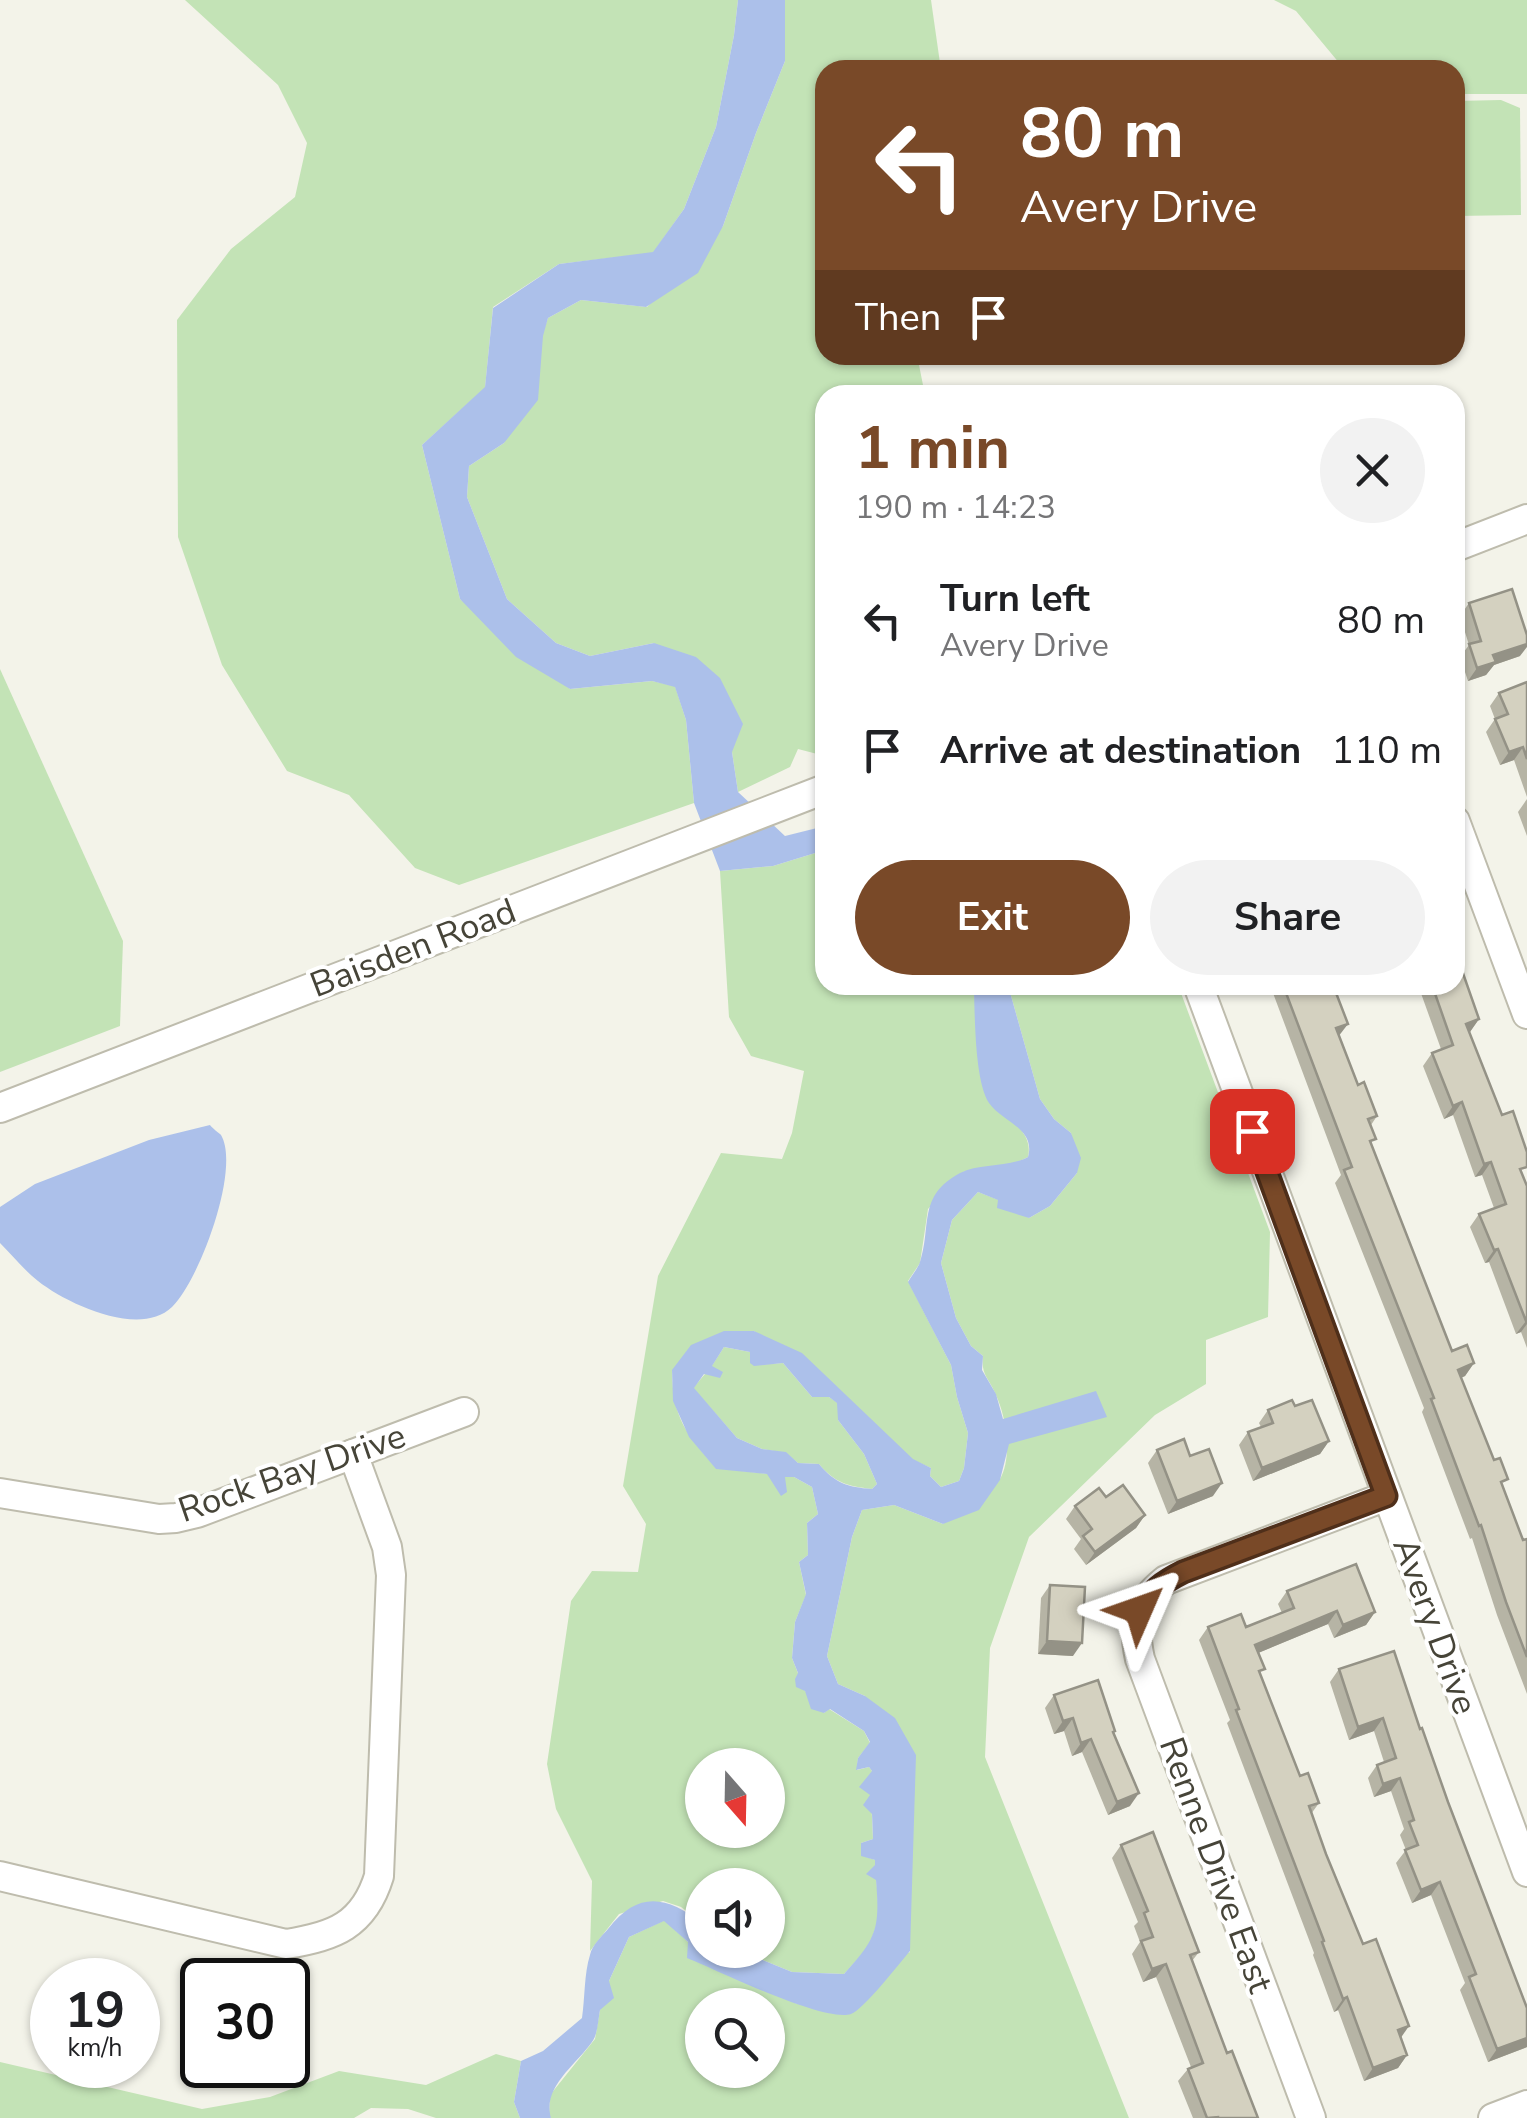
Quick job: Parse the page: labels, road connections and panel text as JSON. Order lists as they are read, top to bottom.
{
  "streets": {
    "street": [
      "Baisden Road",
      "Rock Bay Drive",
      "Avery Drive",
      "Renne Drive East"
    ]
  },
  "crossings": [
    ["Avery Drive", "Renne Drive East"]
  ],
  "north": "bottom",
  "page": {
    "turn": ["80 m", "Avery Drive"],
    "then": "Then",
    "heading": ["1 min", "190 m · 14:23"],
    "list": [
      {
        "name": "Turn left",
        "note": "Avery Drive",
        "value": "80 m"
      },
      {
        "name": "Arrive at destination",
        "value": "110 m"
      }
    ],
    "buttons": ["Exit", "Share"],
    "speed": "19 km/h",
    "limit": "30"
  }
}
